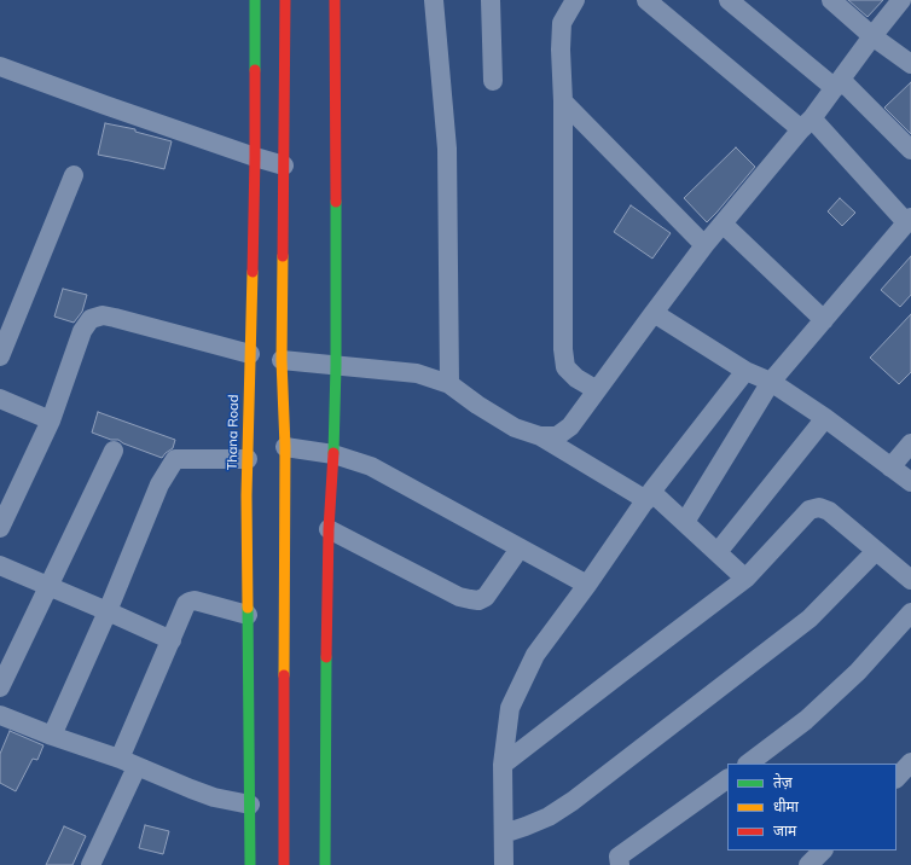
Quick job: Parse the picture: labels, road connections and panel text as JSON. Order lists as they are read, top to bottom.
{
  "streets": {
    "street": ["Thana Road"]
  },
  "legend": ["तेज़", "धीमा", "जाम"]
}
